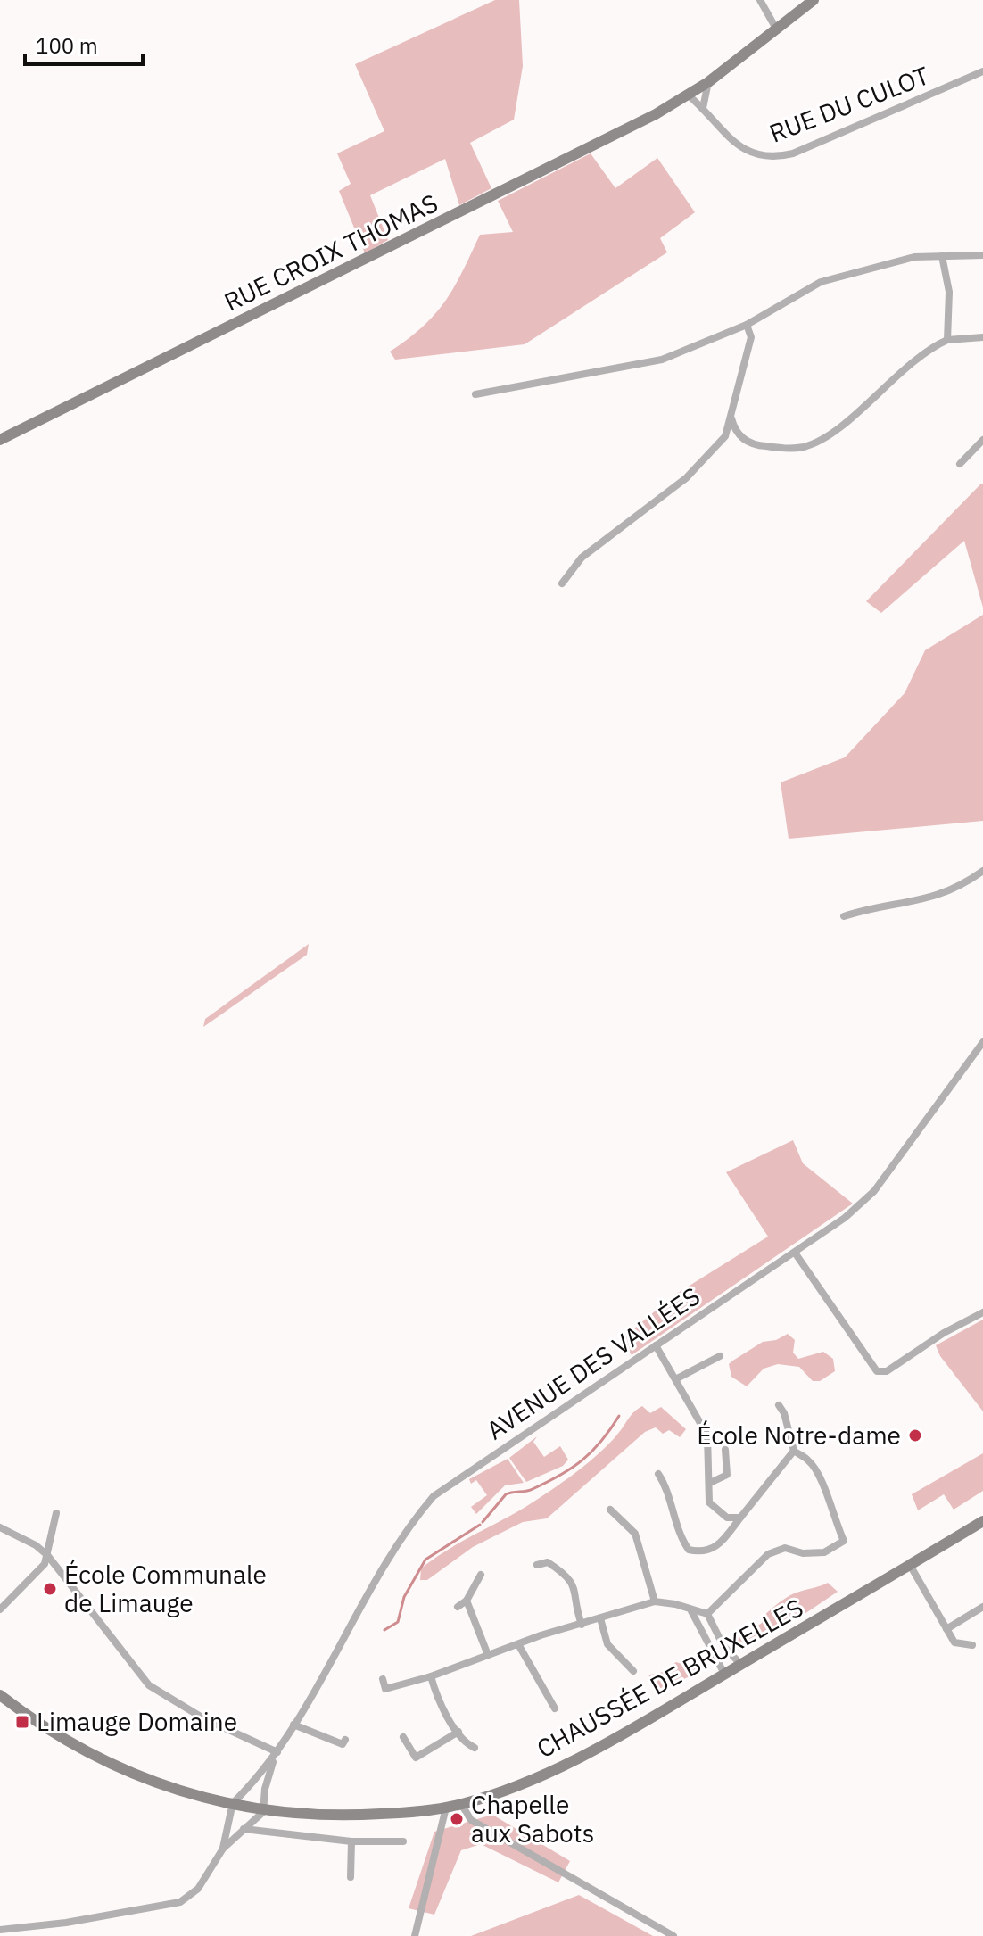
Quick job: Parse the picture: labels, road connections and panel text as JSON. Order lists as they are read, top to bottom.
{
  "streets": {
    "main road": ["RUE CROIX THOMAS", "CHAUSSÉE DE BRUXELLES"],
    "street": ["RUE DU CULOT", "AVENUE DES VALLÉES"]
  },
  "crossings": [
    ["AVENUE DES VALLÉES", "CHAUSSÉE DE BRUXELLES"]
  ],
  "places": {
    "other": ["École Notre-dame", "École Communale de Limauge", "Chapelle aux Sabots"],
    "transit": ["Limauge Domaine"]
  },
  "scale_bar": "100 m"
}
